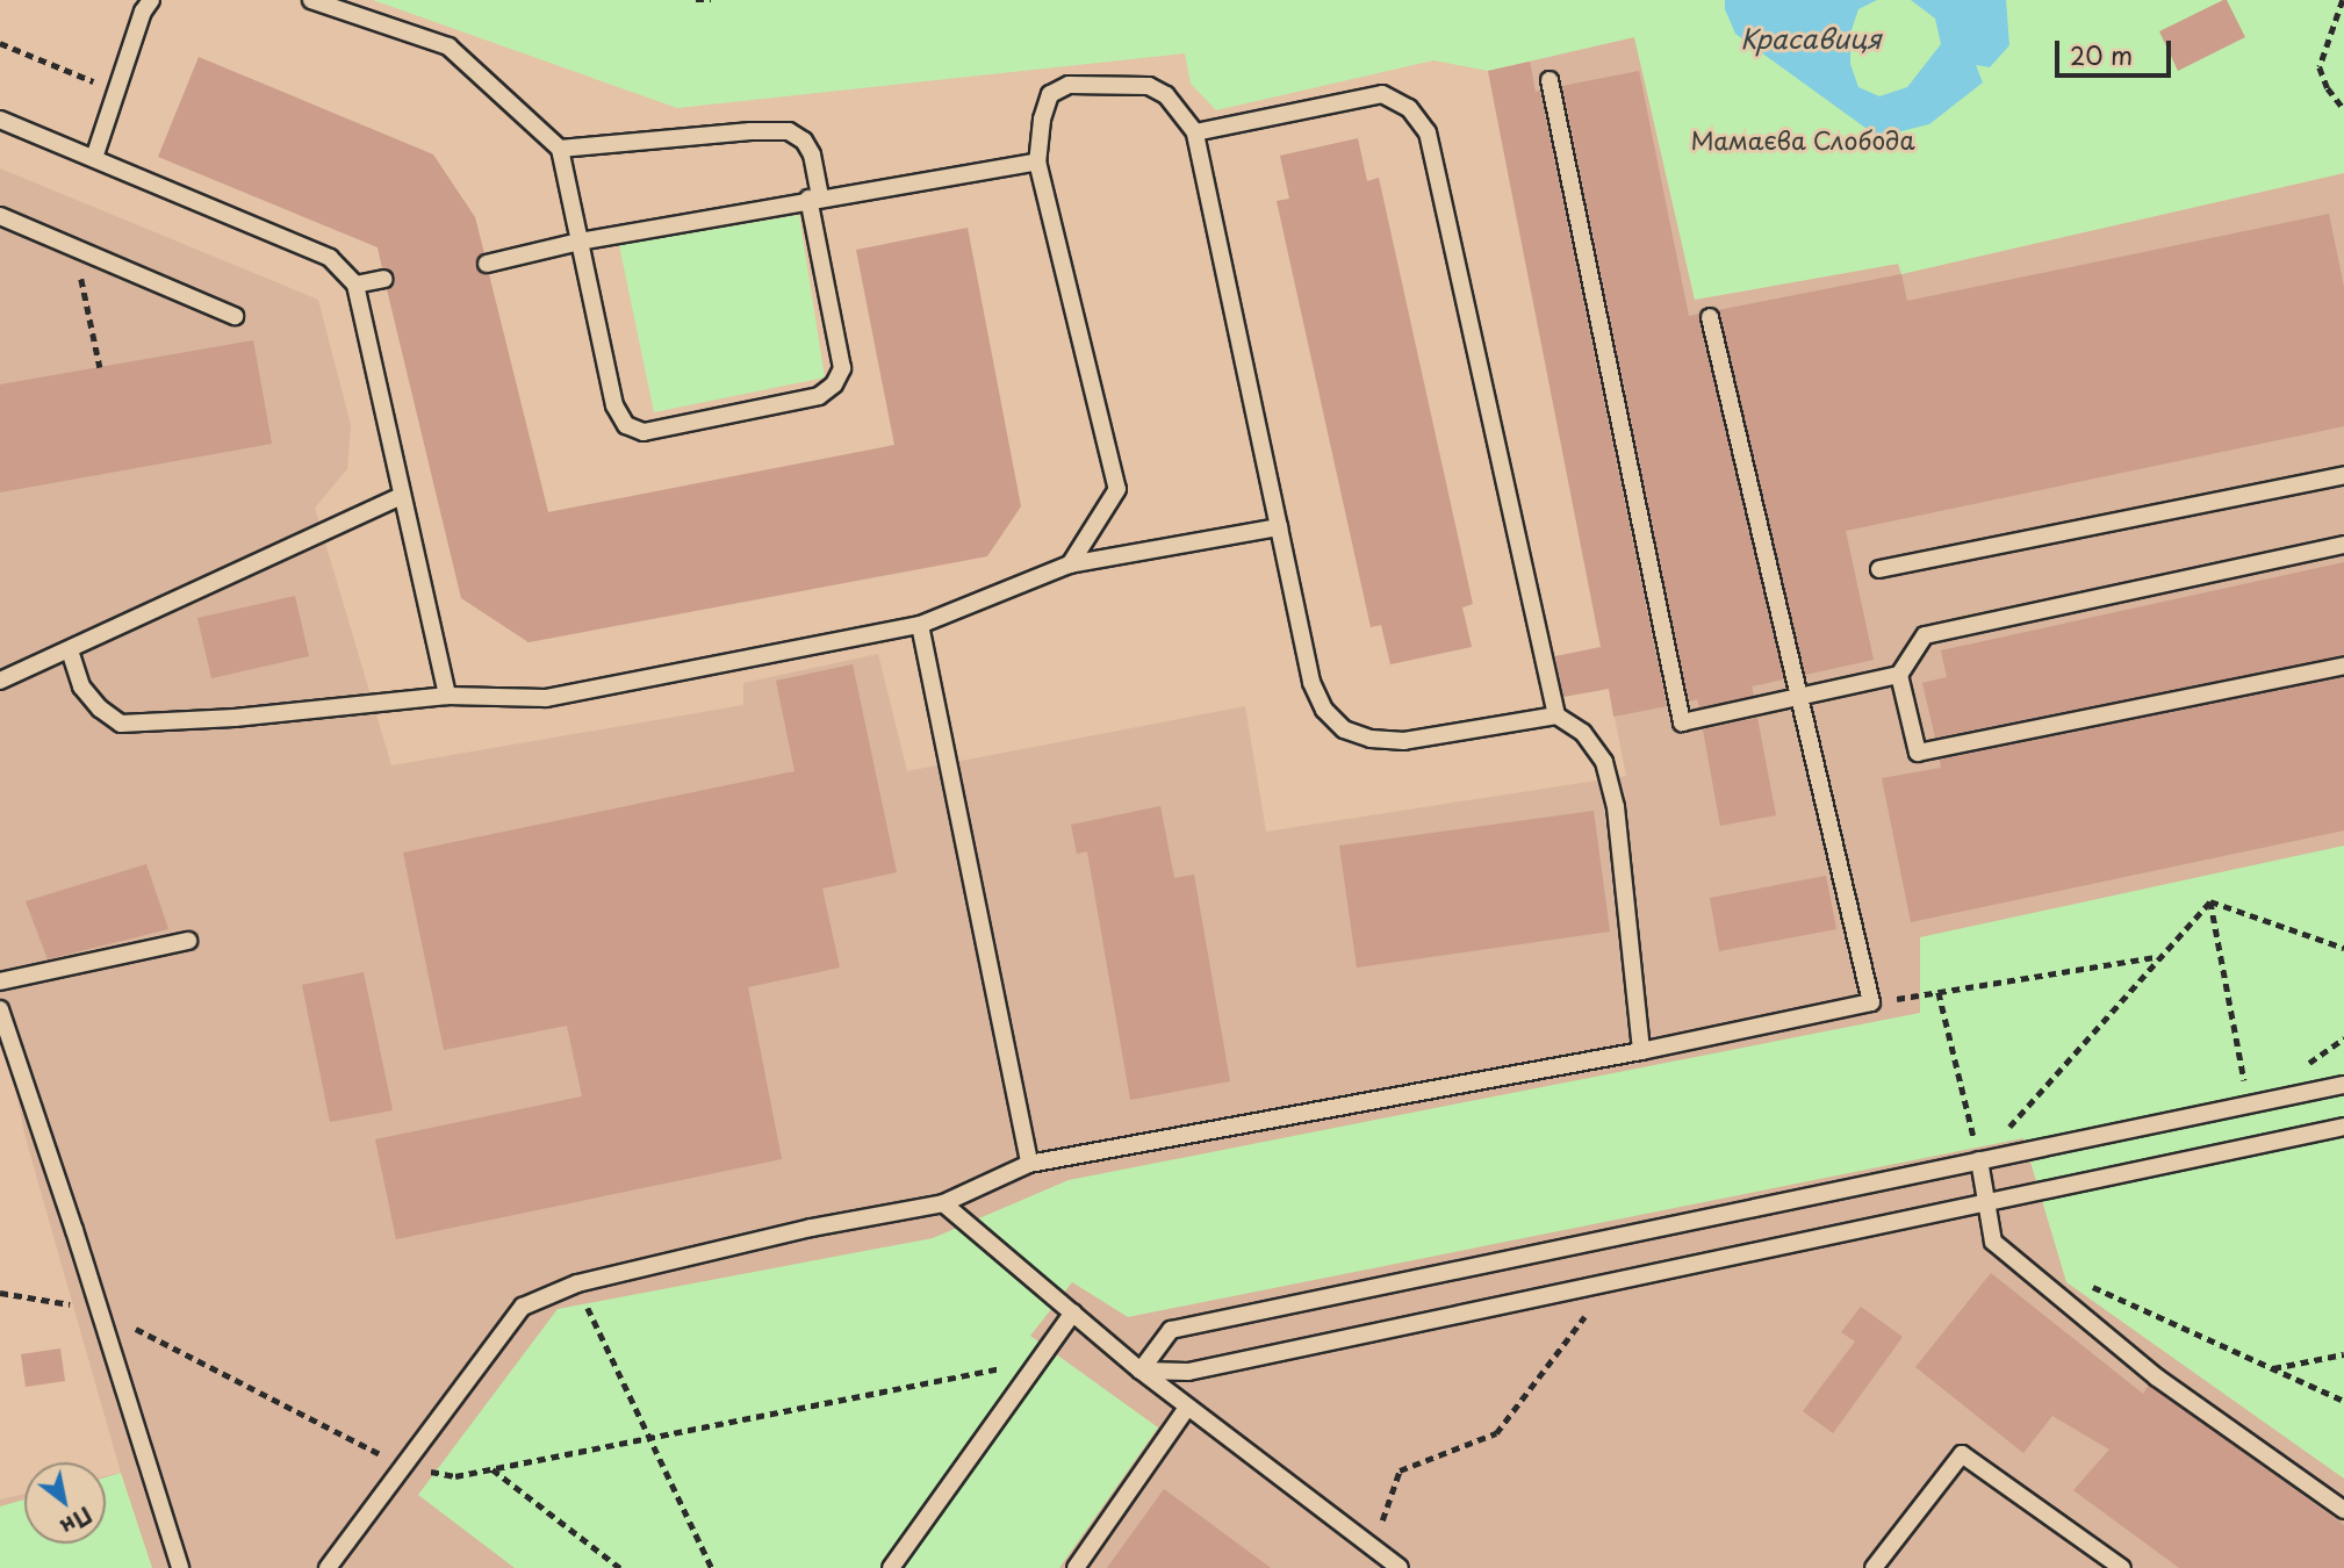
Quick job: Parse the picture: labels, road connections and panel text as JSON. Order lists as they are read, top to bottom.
{
  "water": ["Красавиця"],
  "parks": ["Мамаєва Слобода"],
  "scale_bar": "20 m",
  "north": "bottom right"
}
